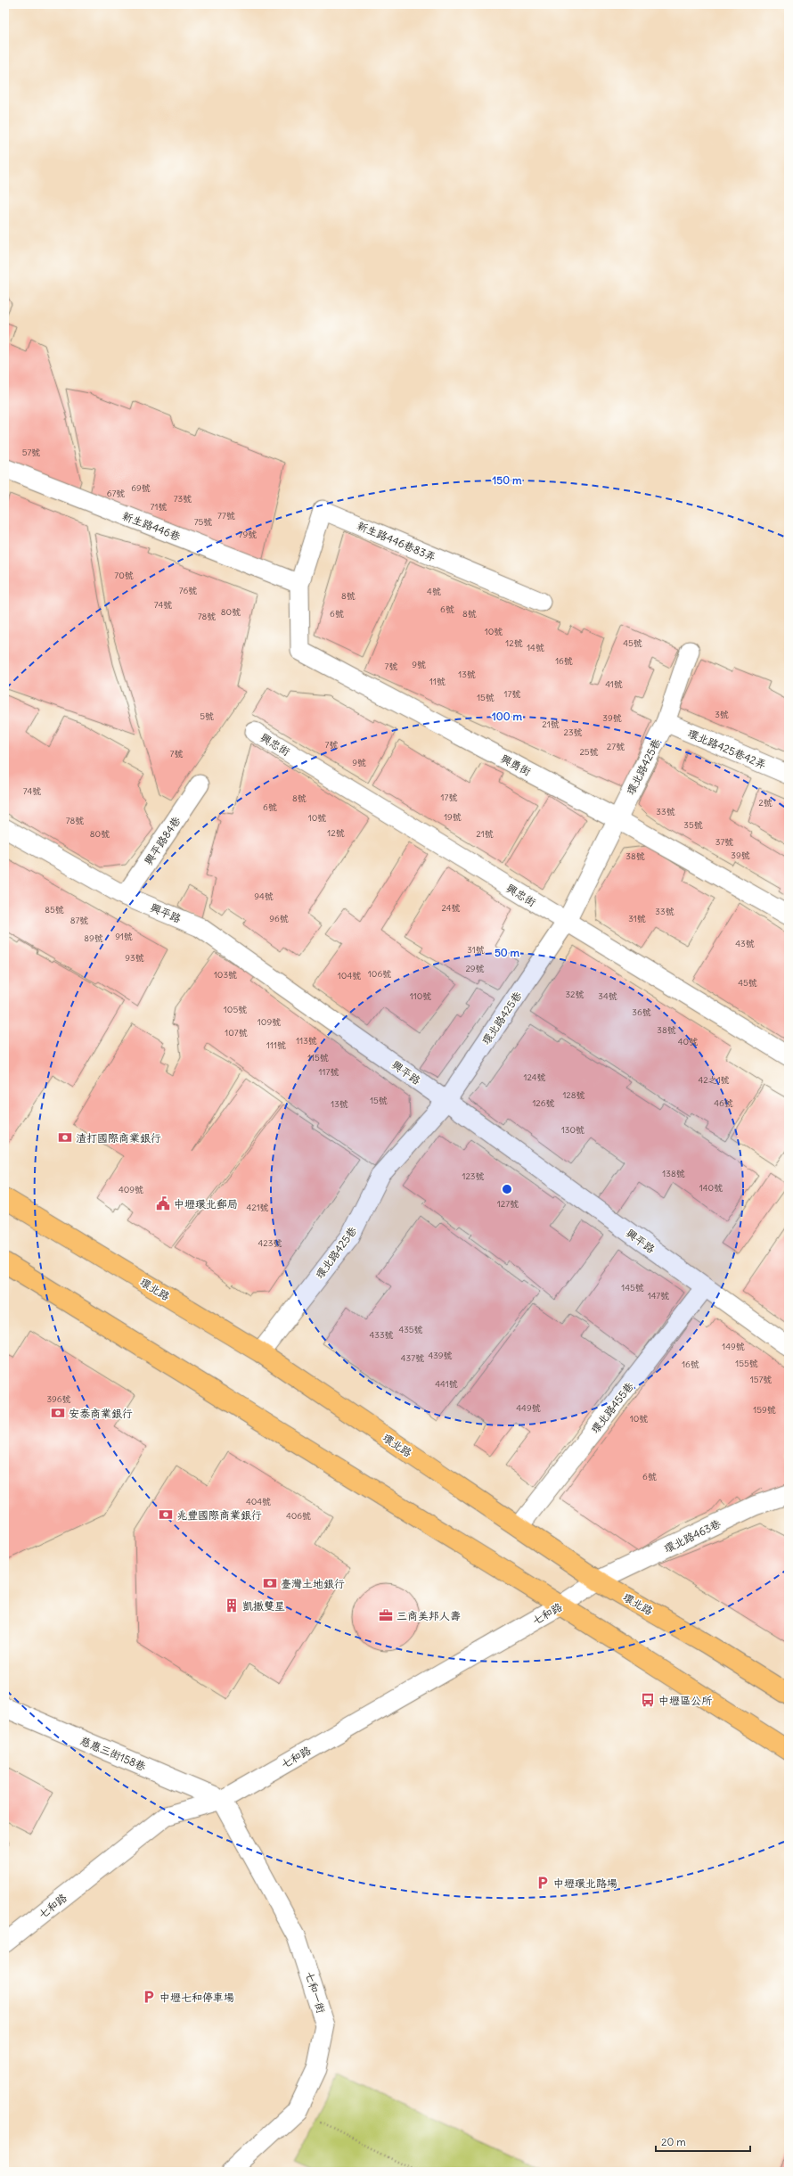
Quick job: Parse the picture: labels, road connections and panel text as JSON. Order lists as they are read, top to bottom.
{
  "streets": {
    "main road": ["環北路"],
    "street": ["慈惠三街158巷"],
    "lane": [
      "新生路446巷",
      "新生路446巷83弄",
      "興忠街",
      "環北路425巷42弄",
      "興勇街",
      "環北路425巷",
      "興平路84巷",
      "興平路",
      "環北路455巷",
      "環北路463巷",
      "七和路",
      "七和一街"
    ]
  },
  "crossings": [
    ["新生路446巷", "新生路446巷83弄"],
    ["新生路446巷", "興勇街"],
    ["新生路446巷83弄", "興勇街"],
    ["興忠街", "環北路425巷"],
    ["環北路425巷42弄", "環北路425巷"],
    ["興勇街", "環北路425巷"],
    ["環北路425巷", "興平路"],
    ["環北路425巷", "環北路"],
    ["興平路84巷", "興平路"],
    ["興平路", "環北路455巷"],
    ["環北路", "環北路455巷"],
    ["環北路", "環北路463巷"],
    ["環北路", "七和路"],
    ["環北路463巷", "七和路"],
    ["七和路", "慈惠三街158巷"],
    ["七和路", "七和一街"],
    ["慈惠三街158巷", "七和一街"]
  ],
  "places": {
    "bank": [
      "渣打國際商業銀行",
      "安泰商業銀行",
      "兆豐國際商業銀行",
      "臺灣土地銀行"
    ],
    "public building": ["中壢環北郵局"],
    "building": ["凱撒雙星"],
    "office": ["三商美邦人壽"],
    "bus stop": ["中壢區公所"],
    "parking": ["中壢環北路場", "中壢七和停車場"]
  },
  "house_numbers": [
    "57號",
    "69號",
    "67號",
    "73號",
    "71號",
    "77號",
    "75號",
    "79號",
    "70號",
    "76號",
    "4號",
    "8號",
    "74號",
    "6號",
    "80號",
    "6號",
    "8號",
    "78號",
    "10號",
    "12號",
    "45號",
    "14號",
    "16號",
    "9號",
    "7號",
    "13號",
    "11號",
    "41號",
    "17號",
    "15號",
    "3號",
    "5號",
    "39號",
    "21號",
    "23號",
    "7號",
    "27號",
    "25號",
    "7號",
    "9號",
    "74號",
    "17號",
    "8號",
    "2號",
    "6號",
    "33號",
    "19號",
    "10號",
    "78號",
    "35號",
    "12號",
    "80號",
    "21號",
    "37號",
    "39號",
    "38號",
    "94號",
    "24號",
    "85號",
    "33號",
    "96號",
    "31號",
    "87號",
    "91號",
    "89號",
    "43號",
    "31號",
    "93號",
    "29號",
    "106號",
    "103號",
    "104號",
    "45號",
    "32號",
    "110號",
    "34號",
    "105號",
    "36號",
    "109號",
    "38號",
    "107號",
    "113號",
    "40號",
    "111號",
    "115號",
    "117號",
    "124號",
    "42之1號",
    "128號",
    "15號",
    "126號",
    "46號",
    "13號",
    "130號",
    "138號",
    "123號",
    "140號",
    "409號",
    "127號",
    "421號",
    "423號",
    "145號",
    "147號",
    "435號",
    "433號",
    "149號",
    "439號",
    "437號",
    "155號",
    "16號",
    "157號",
    "441號",
    "396號",
    "449號",
    "159號",
    "10號",
    "6號",
    "404號",
    "406號"
  ],
  "scale_bar": "20 m",
  "rings": ["150 m", "100 m", "50 m"]
}
